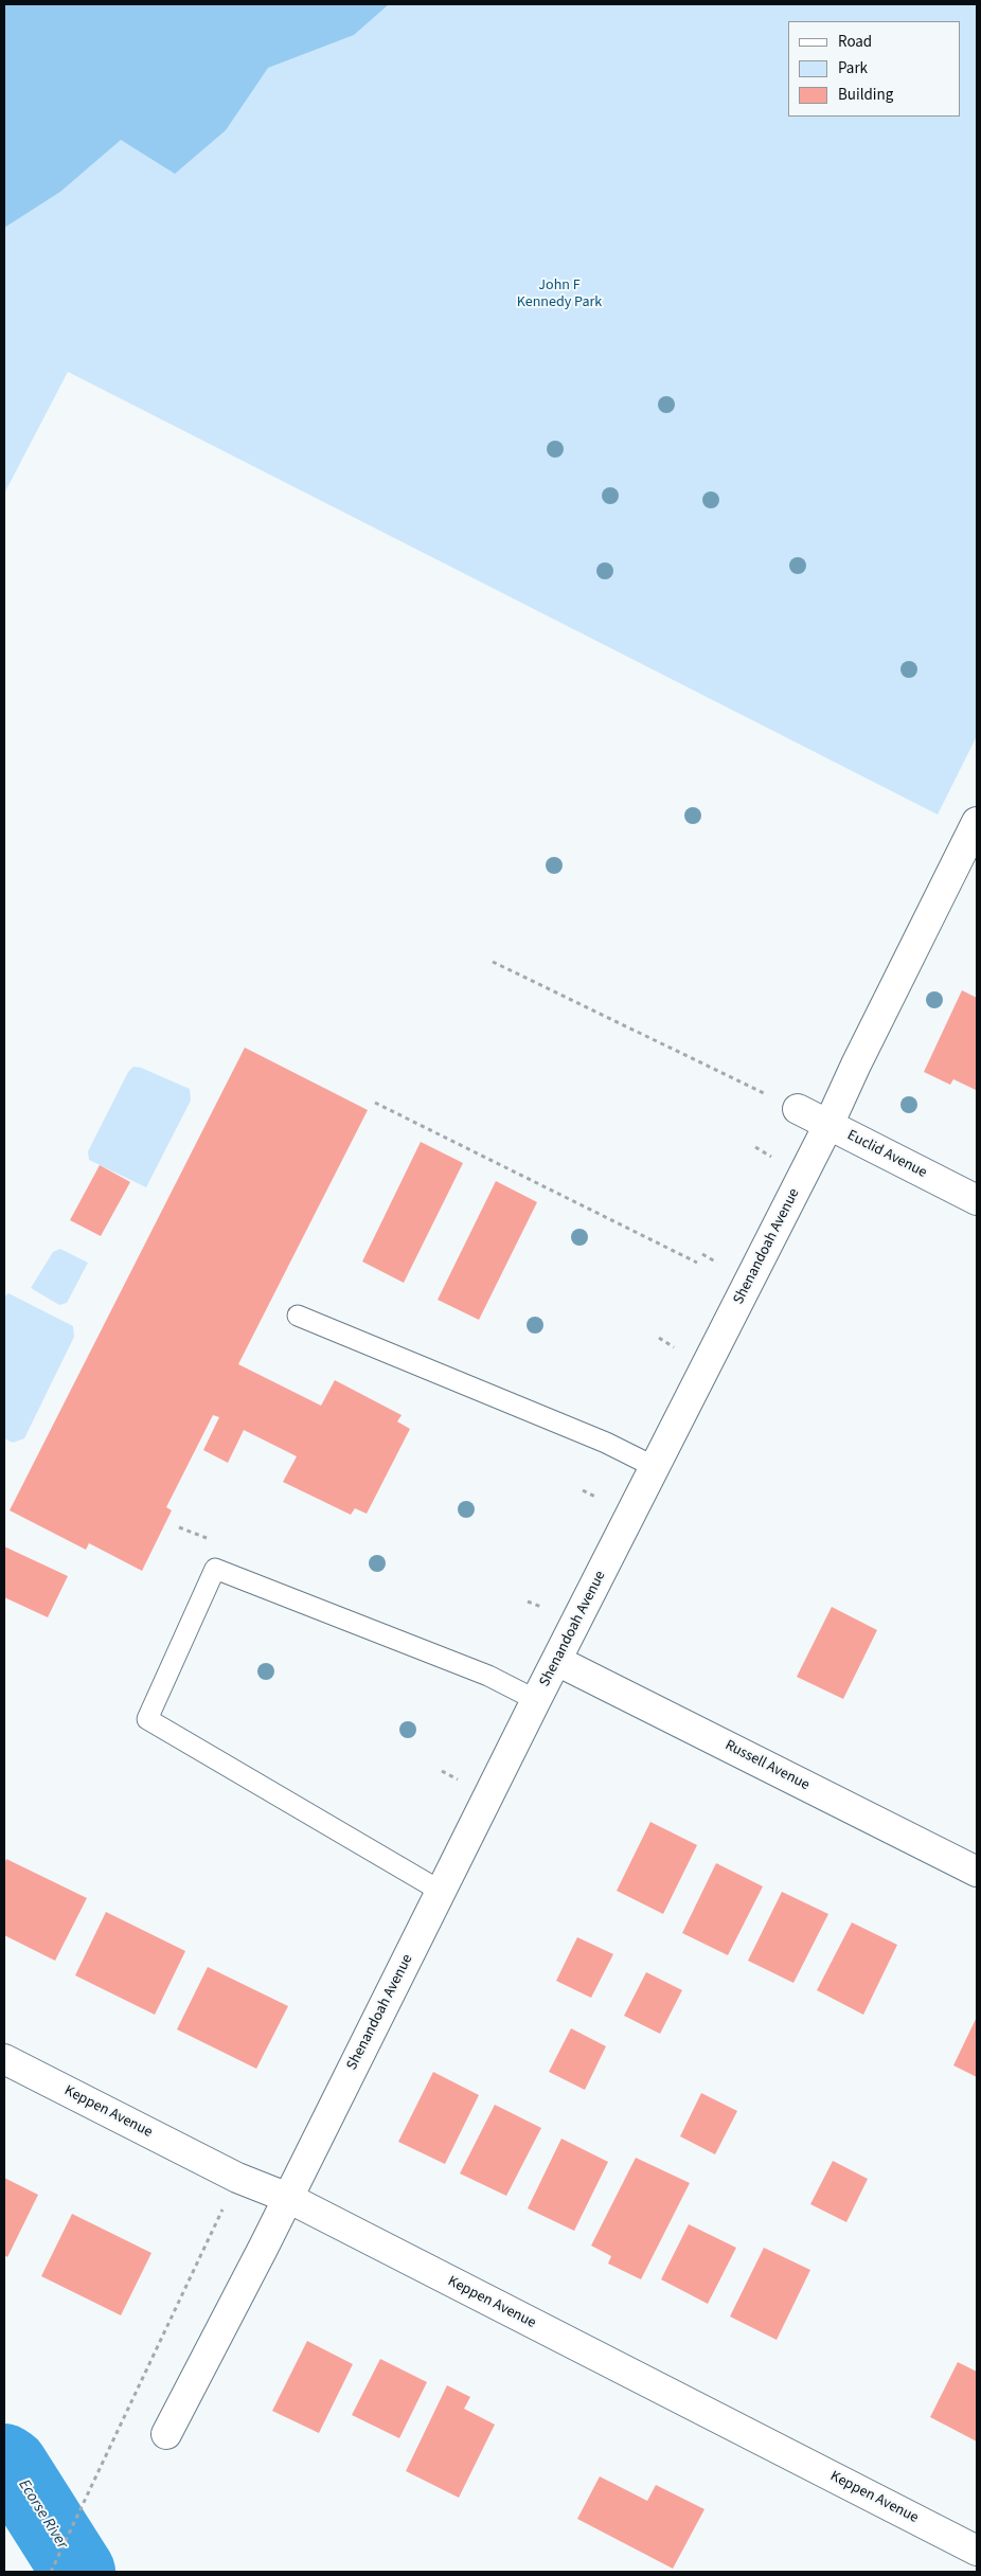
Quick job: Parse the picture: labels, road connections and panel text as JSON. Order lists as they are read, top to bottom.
{
  "streets": {
    "street": [
      "Euclid Avenue",
      "Shenandoah Avenue",
      "Russell Avenue",
      "Keppen Avenue"
    ]
  },
  "crossings": [
    ["Euclid Avenue", "Shenandoah Avenue"],
    ["Shenandoah Avenue", "Russell Avenue"],
    ["Shenandoah Avenue", "Keppen Avenue"]
  ],
  "water": ["Ecorse River"],
  "parks": ["John F Kennedy Park"],
  "legend": ["Road", "Park", "Building"]
}
